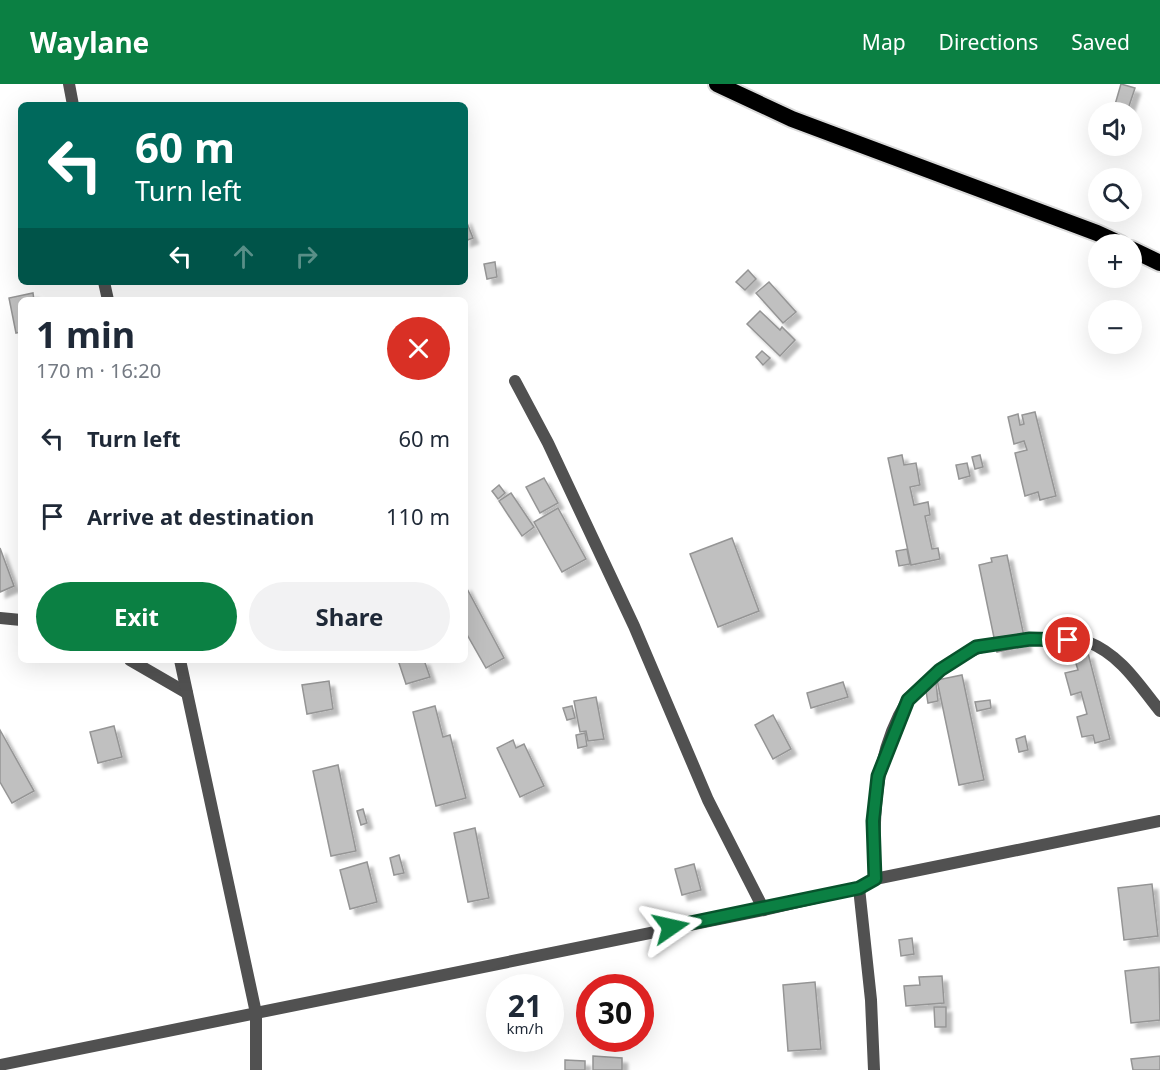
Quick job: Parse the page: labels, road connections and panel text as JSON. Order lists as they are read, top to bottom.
{
  "page": {
    "header": "Waylane",
    "nav": ["Map", "Directions", "Saved"],
    "map_buttons": ["+", "−"],
    "turn": ["60 m", "Turn left"],
    "heading": ["1 min", "170 m · 16:20"],
    "list": [
      {
        "name": "Turn left",
        "value": "60 m"
      },
      {
        "name": "Arrive at destination",
        "value": "110 m"
      }
    ],
    "buttons": ["Exit", "Share"],
    "speed": "21 km/h",
    "limit": "30"
  }
}
